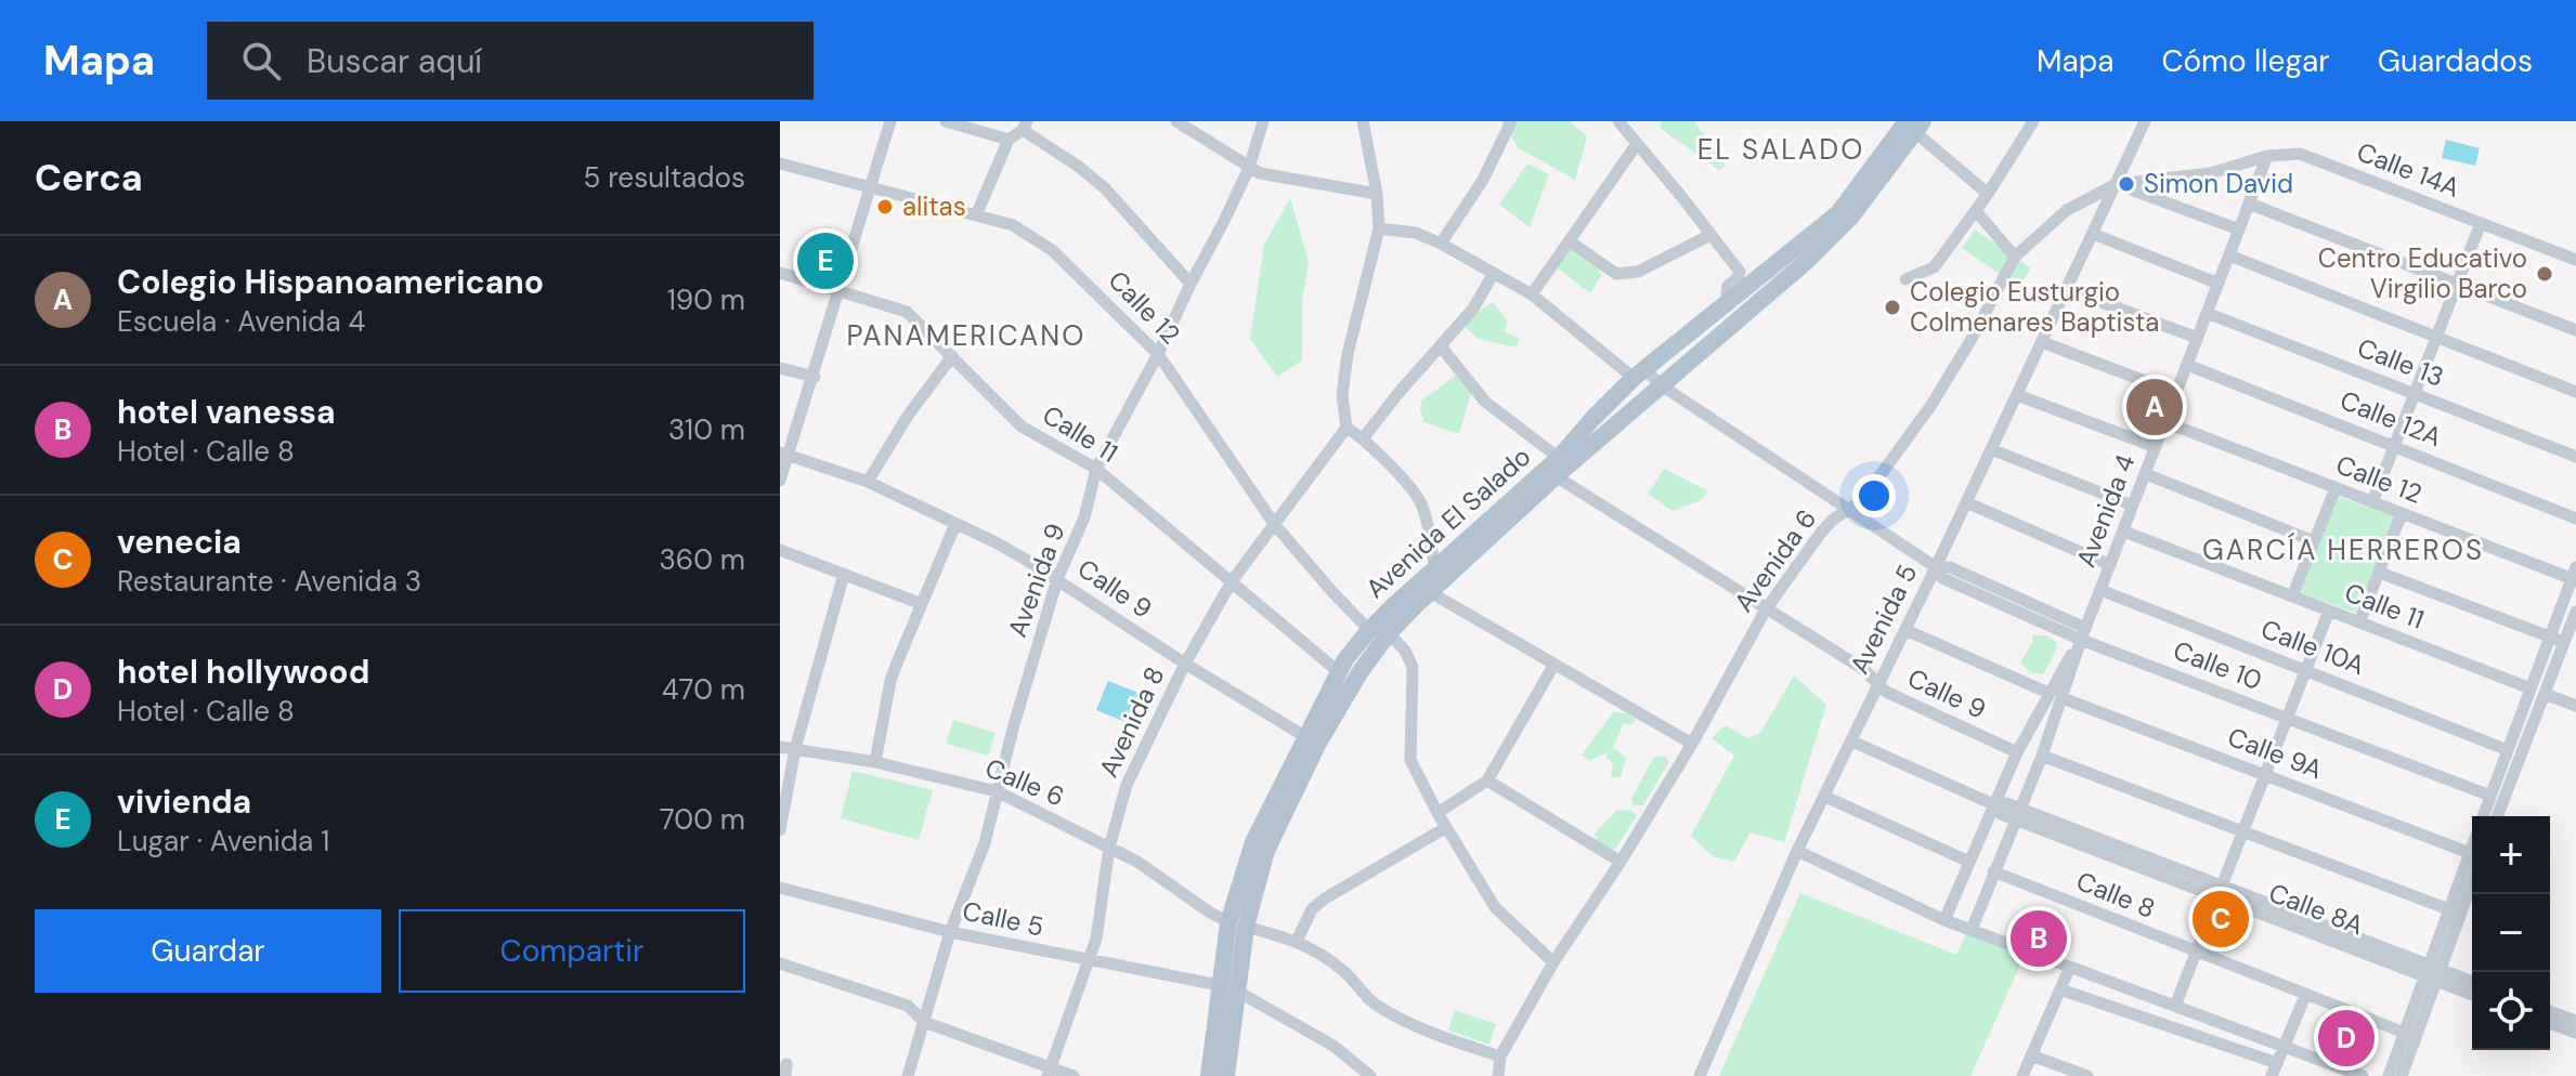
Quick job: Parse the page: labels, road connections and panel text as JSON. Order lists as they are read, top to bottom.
{
  "streets": {
    "main road": ["Avenida El Salado"],
    "street": [
      "Calle 14A",
      "Calle 12",
      "Calle 13",
      "Calle 12A",
      "Calle 11",
      "Avenida 4",
      "Avenida 6",
      "Avenida 9",
      "Calle 9",
      "Avenida 5",
      "Calle 10A",
      "Calle 10",
      "Avenida 8",
      "Calle 9A",
      "Calle 6",
      "Calle 8",
      "Calle 8A",
      "Calle 5"
    ]
  },
  "crossings": [
    ["Calle 14A", "Avenida 4"],
    ["Calle 14A", "Avenida 6"],
    ["Calle 14A", "Avenida 5"],
    ["Calle 12", "Avenida 4"],
    ["Calle 12", "Avenida El Salado"],
    ["Calle 12", "Avenida 9"],
    ["Calle 12", "Avenida 8"],
    ["Calle 13", "Avenida 4"],
    ["Calle 12A", "Avenida 4"],
    ["Calle 11", "Avenida 4"],
    ["Calle 11", "Avenida El Salado"],
    ["Calle 11", "Avenida 9"],
    ["Calle 11", "Avenida 8"],
    ["Avenida 4", "Calle 9"],
    ["Avenida 4", "Calle 10A"],
    ["Avenida 4", "Calle 10"],
    ["Avenida 4", "Calle 9A"],
    ["Avenida 4", "Calle 8"],
    ["Avenida 4", "Calle 8A"],
    ["Avenida El Salado", "Calle 9"],
    ["Avenida El Salado", "Calle 10"],
    ["Avenida El Salado", "Calle 6"],
    ["Avenida El Salado", "Calle 5"],
    ["Avenida 6", "Calle 9"],
    ["Avenida 6", "Avenida 5"],
    ["Avenida 6", "Calle 10"],
    ["Avenida 9", "Calle 9"],
    ["Avenida 9", "Calle 6"],
    ["Avenida 9", "Calle 5"],
    ["Calle 9", "Avenida 5"],
    ["Calle 9", "Avenida 8"],
    ["Avenida 5", "Calle 10"],
    ["Avenida 5", "Calle 8A"],
    ["Avenida 8", "Calle 6"],
    ["Avenida 8", "Calle 5"]
  ],
  "districts": ["EL SALADO", "PANAMERICANO", "GARCÍA HERREROS"],
  "places": [
    "Simon David",
    "alitas",
    "Centro Educativo Virgilio Barco",
    "Colegio Eusturgio Colmenares Baptista"
  ],
  "page": {
    "header": "Mapa",
    "search": "Buscar aquí",
    "nav": ["Mapa", "Cómo llegar", "Guardados"],
    "heading": ["Cerca", "5 resultados"],
    "pins": [
      "E",
      "A",
      "C",
      "B",
      "D"
    ],
    "list": [
      {
        "mark": "A",
        "name": "Colegio Hispanoamericano",
        "note": "Escuela · Avenida 4",
        "value": "190 m"
      },
      {
        "mark": "B",
        "name": "hotel vanessa",
        "note": "Hotel · Calle 8",
        "value": "310 m"
      },
      {
        "mark": "C",
        "name": "venecia",
        "note": "Restaurante · Avenida 3",
        "value": "360 m"
      },
      {
        "mark": "D",
        "name": "hotel hollywood",
        "note": "Hotel · Calle 8",
        "value": "470 m"
      },
      {
        "mark": "E",
        "name": "vivienda",
        "note": "Lugar · Avenida 1",
        "value": "700 m"
      }
    ],
    "map_buttons": ["+", "−"],
    "buttons": ["Guardar", "Compartir"]
  }
}
